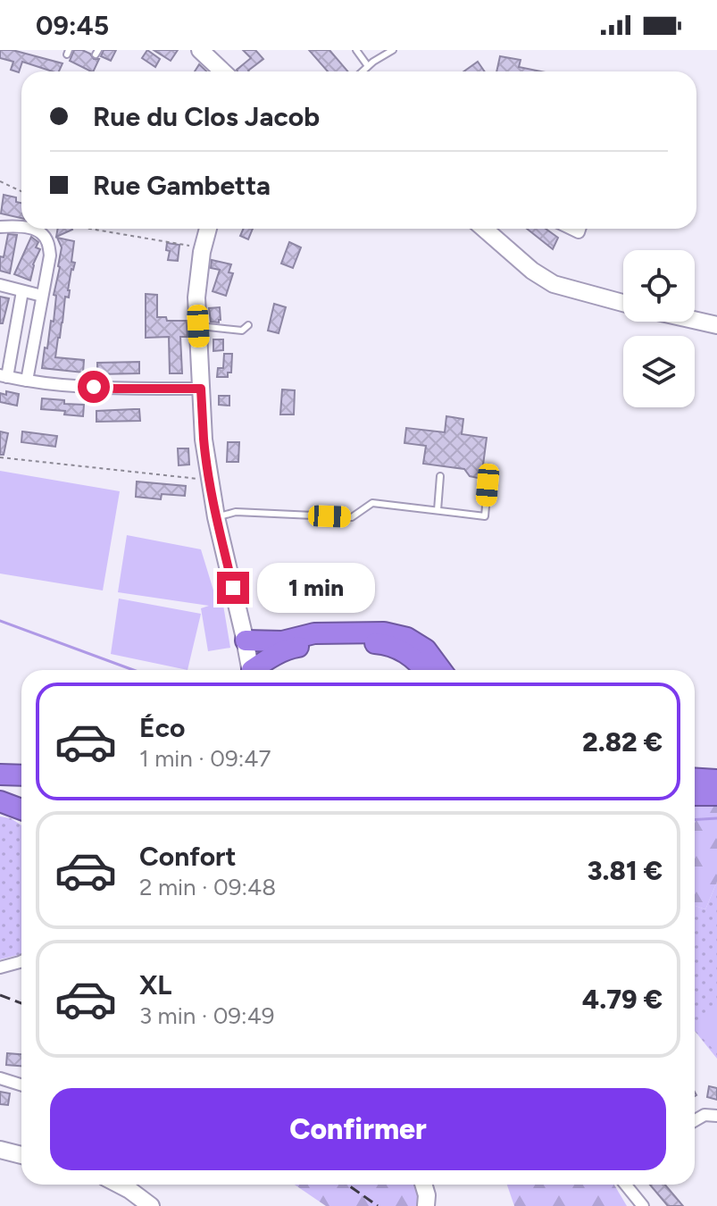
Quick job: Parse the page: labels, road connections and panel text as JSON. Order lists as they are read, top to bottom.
{
  "page": {
    "status": "09:45",
    "banner": ["Rue du Clos Jacob", "Rue Gambetta"],
    "bubble": "1 min",
    "list": [
      {
        "name": "Éco",
        "note": "1 min · 09:47",
        "value": "2.82 €"
      },
      {
        "name": "Confort",
        "note": "2 min · 09:48",
        "value": "3.81 €"
      },
      {
        "name": "XL",
        "note": "3 min · 09:49",
        "value": "4.79 €"
      }
    ],
    "buttons": "Confirmer"
  }
}
